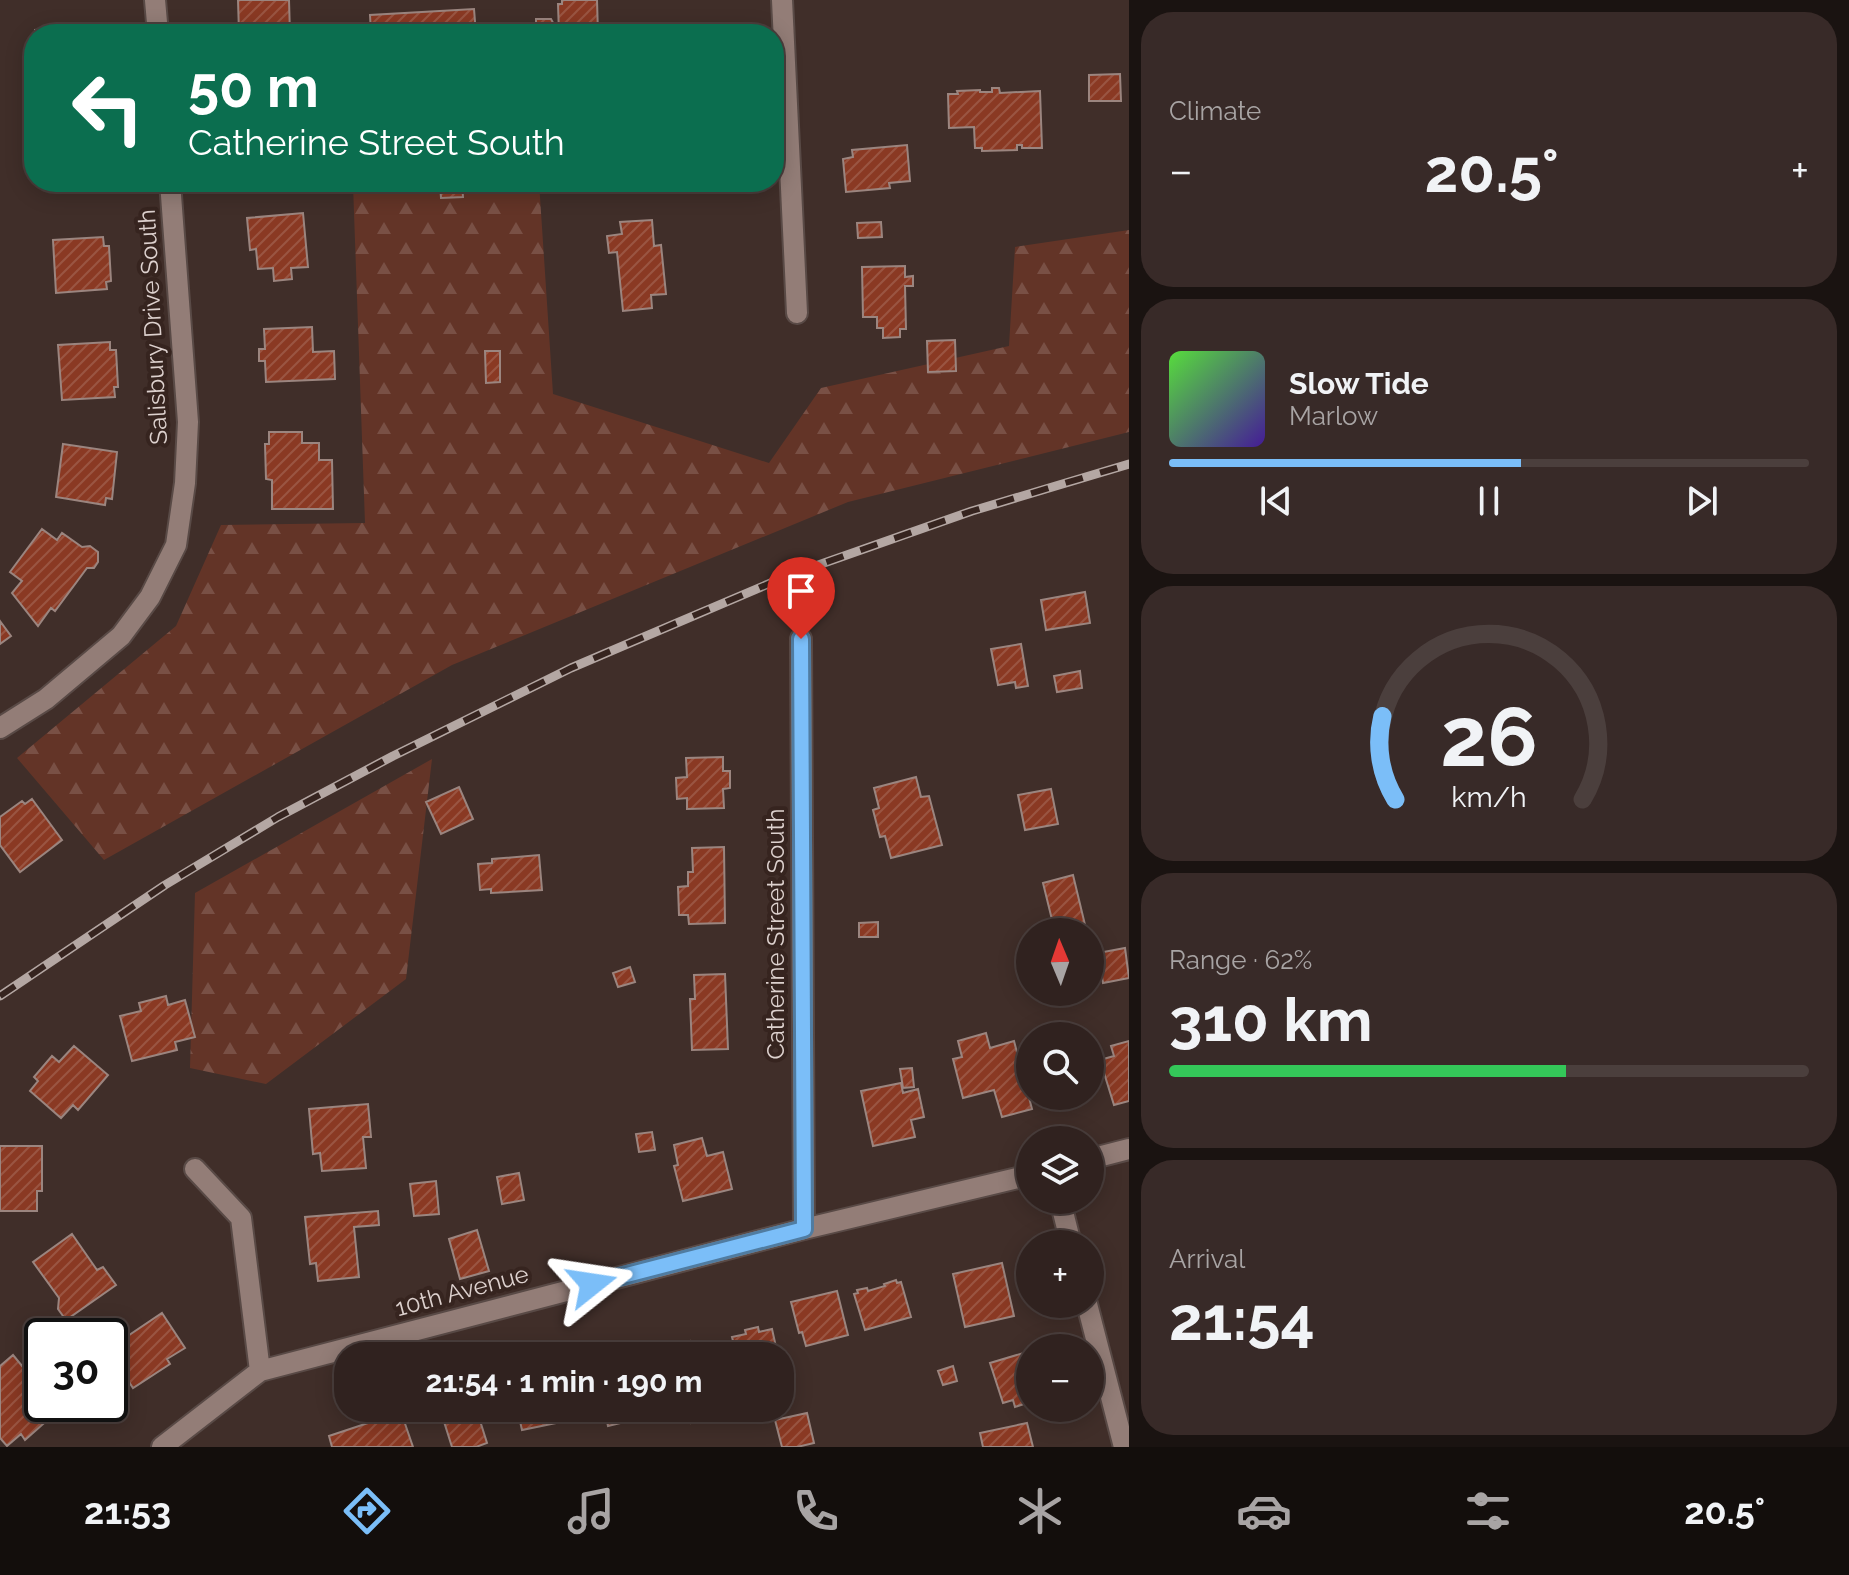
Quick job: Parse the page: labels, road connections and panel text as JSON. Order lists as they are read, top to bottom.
{
  "streets": {
    "street": ["Salisbury Drive South", "Catherine Street South", "10th Avenue"]
  },
  "crossings": [
    ["Catherine Street South", "10th Avenue"]
  ],
  "north": "top",
  "page": {
    "tile": [
      "Climate",
      ["Range · 62%", "310 km"],
      ["Arrival", "21:54"]
    ],
    "turn": ["50 m", "Catherine Street South"],
    "heat": ["−", "20.5°", "+"],
    "song": ["Slow Tide", "Marlow"],
    "map_buttons": ["+", "−"],
    "limit": "30",
    "trip": "21:54 · 1 min · 190 m",
    "tabs": ["21:53", "20.5°"],
    "gauge": ["26", "km/h"]
  }
}
